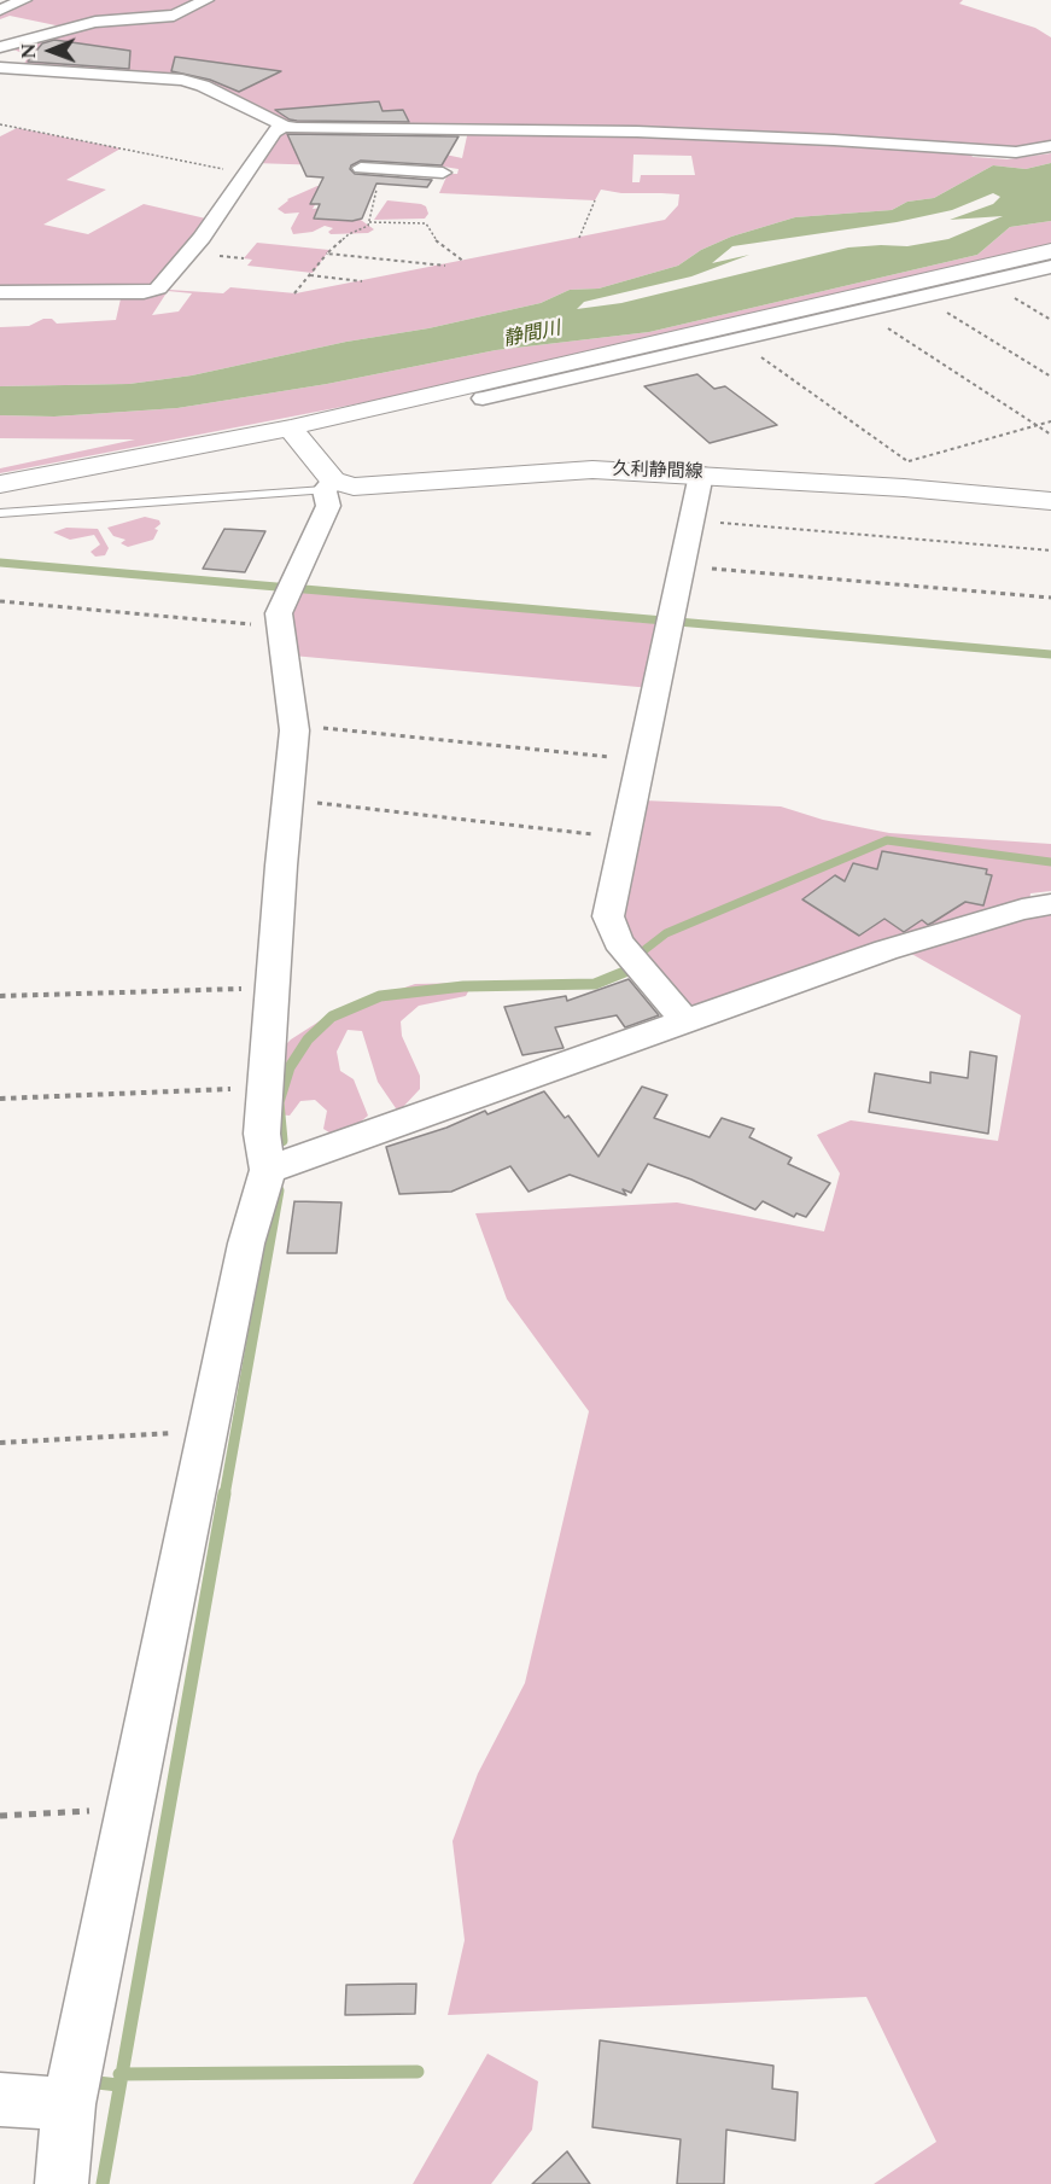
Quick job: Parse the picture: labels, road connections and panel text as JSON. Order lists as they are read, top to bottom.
{
  "streets": {
    "main road": ["久利静間線"]
  },
  "water": ["静間川"],
  "north": "left"
}
